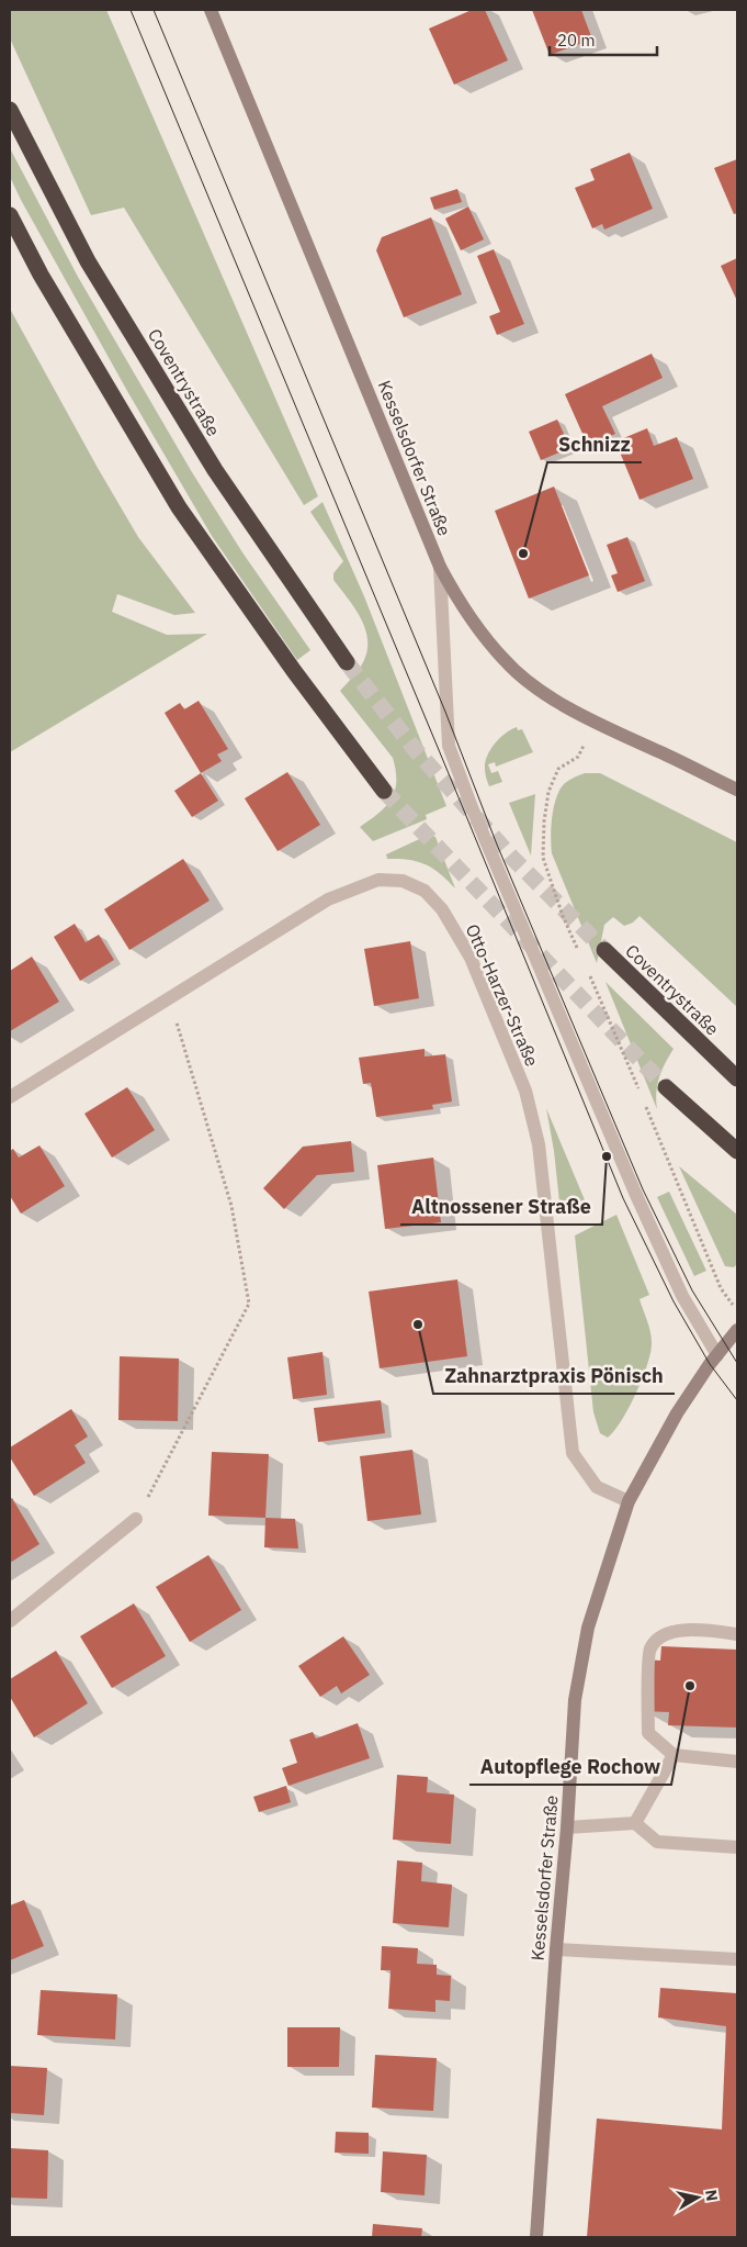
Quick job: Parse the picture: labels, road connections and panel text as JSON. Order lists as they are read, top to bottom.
{
  "streets": {
    "highway": ["Coventrystraße"],
    "street": ["Kesselsdorfer Straße", "Otto-Harzer-Straße"]
  },
  "crossings": [
    ["Kesselsdorfer Straße", "Otto-Harzer-Straße"]
  ],
  "places": [
    "Schnizz",
    "Altnossener Straße",
    "Zahnarztpraxis Pönisch",
    "Autopflege Rochow"
  ],
  "scale_bar": "20 m",
  "north": "right"
}
